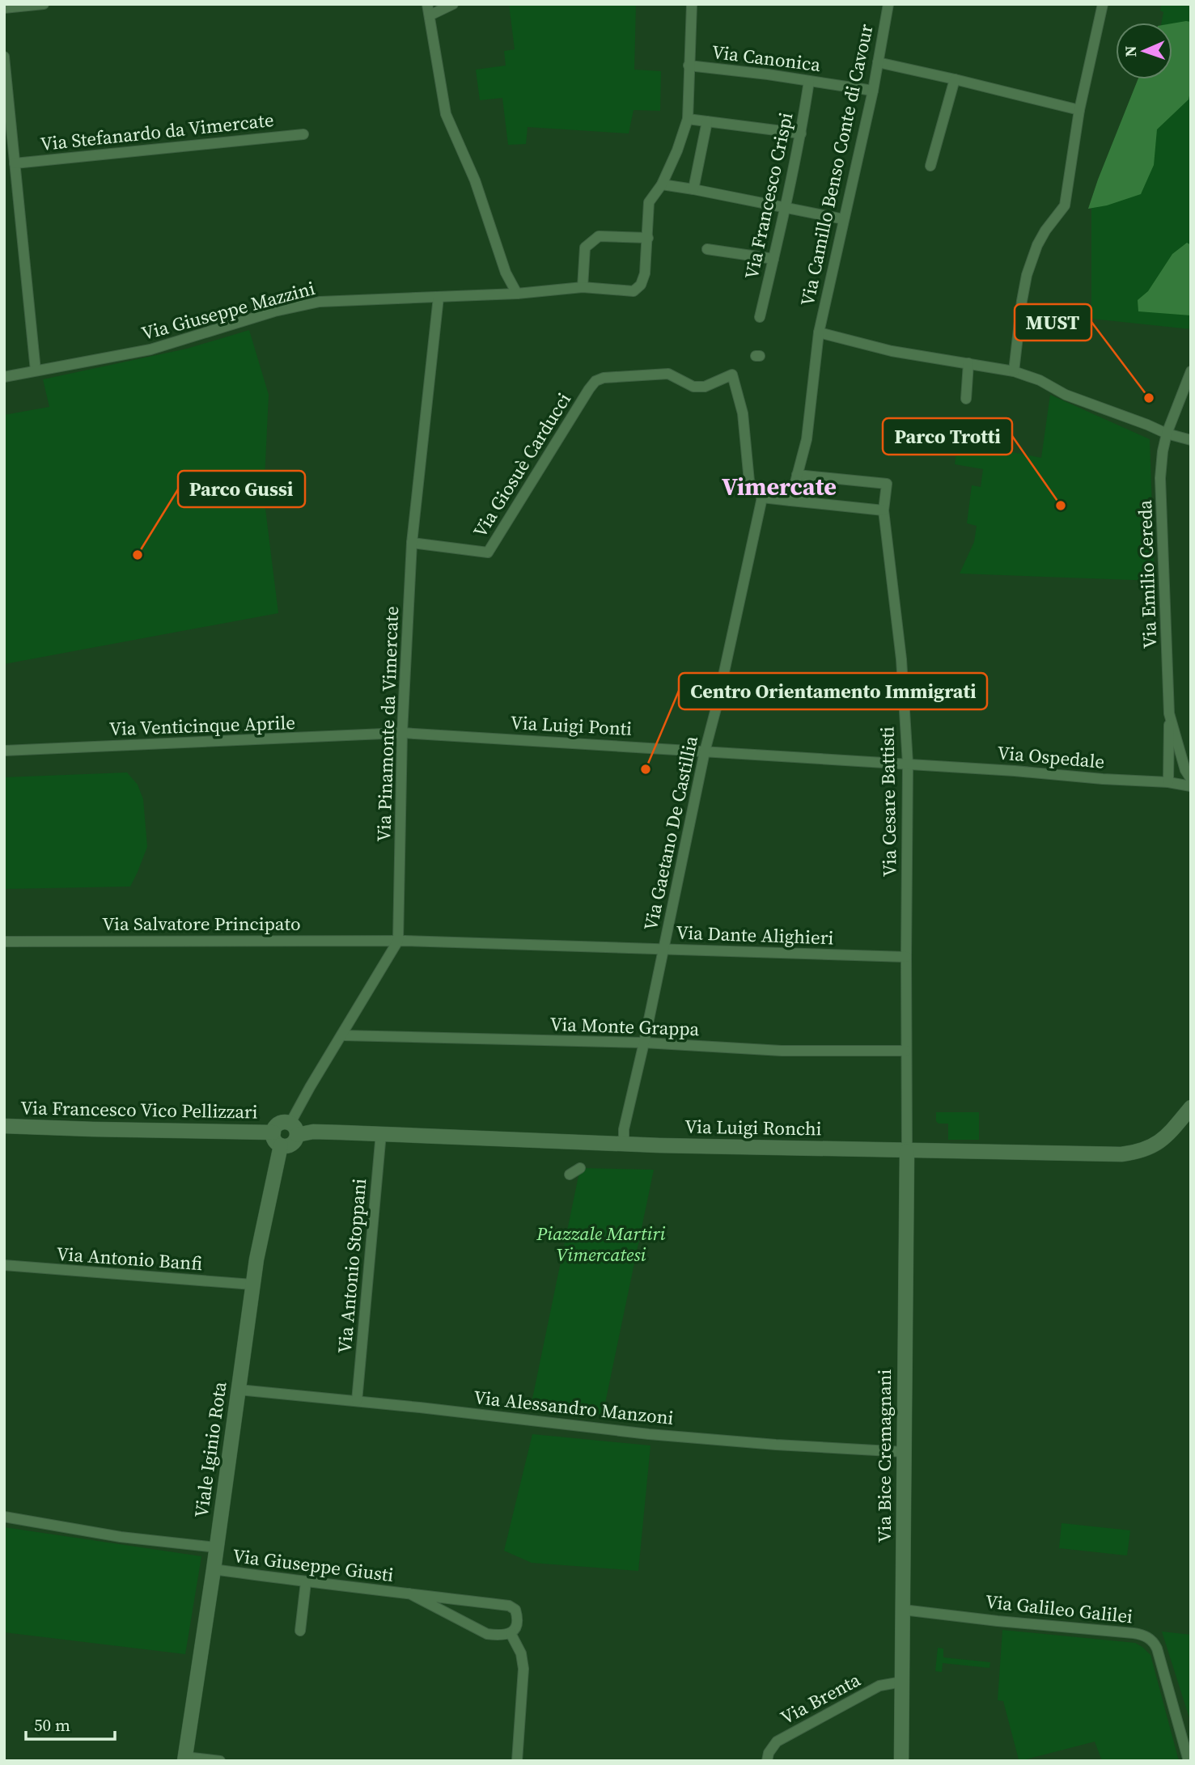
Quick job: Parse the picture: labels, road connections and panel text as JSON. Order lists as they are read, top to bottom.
{
  "streets": {
    "street": [
      "Via Canonica",
      "Via Stefanardo da Vimercate",
      "Via Camillo Benso Conte di Cavour",
      "Via Francesco Crispi",
      "Via Giuseppe Mazzini",
      "Via Giosuè Carducci",
      "Via Emilio Cereda",
      "Via Pinamonte da Vimercate",
      "Via Venticinque Aprile",
      "Via Luigi Ponti",
      "Via Ospedale",
      "Via Cesare Battisti",
      "Via Gaetano De Castillia",
      "Via Salvatore Principato",
      "Via Dante Alighieri",
      "Via Monte Grappa",
      "Via Francesco Vico Pellizzari",
      "Via Luigi Ronchi",
      "Via Antonio Banfi",
      "Via Antonio Stoppani",
      "Via Alessandro Manzoni",
      "Viale Iginio Rota",
      "Via Bice Cremagnani",
      "Via Giuseppe Giusti",
      "Via Galileo Galilei",
      "Via Brenta"
    ]
  },
  "crossings": [
    ["Via Canonica", "Via Camillo Benso Conte di Cavour"],
    ["Via Canonica", "Via Francesco Crispi"],
    ["Via Camillo Benso Conte di Cavour", "Via Cesare Battisti"],
    ["Via Giuseppe Mazzini", "Via Pinamonte da Vimercate"],
    ["Via Giosuè Carducci", "Via Pinamonte da Vimercate"],
    ["Via Giosuè Carducci", "Via Gaetano De Castillia"],
    ["Via Emilio Cereda", "Via Ospedale"],
    ["Via Pinamonte da Vimercate", "Via Venticinque Aprile"],
    ["Via Pinamonte da Vimercate", "Via Luigi Ponti"],
    ["Via Pinamonte da Vimercate", "Via Salvatore Principato"],
    ["Via Pinamonte da Vimercate", "Via Dante Alighieri"],
    ["Via Pinamonte da Vimercate", "Via Monte Grappa"],
    ["Via Pinamonte da Vimercate", "Via Francesco Vico Pellizzari"],
    ["Via Pinamonte da Vimercate", "Viale Iginio Rota"],
    ["Via Venticinque Aprile", "Via Luigi Ponti"],
    ["Via Luigi Ponti", "Via Ospedale"],
    ["Via Luigi Ponti", "Via Cesare Battisti"],
    ["Via Luigi Ponti", "Via Gaetano De Castillia"],
    ["Via Ospedale", "Via Cesare Battisti"],
    ["Via Cesare Battisti", "Via Dante Alighieri"],
    ["Via Cesare Battisti", "Via Monte Grappa"],
    ["Via Cesare Battisti", "Via Luigi Ronchi"],
    ["Via Cesare Battisti", "Via Bice Cremagnani"],
    ["Via Gaetano De Castillia", "Via Dante Alighieri"],
    ["Via Gaetano De Castillia", "Via Monte Grappa"],
    ["Via Gaetano De Castillia", "Via Luigi Ronchi"],
    ["Via Salvatore Principato", "Via Dante Alighieri"],
    ["Via Francesco Vico Pellizzari", "Viale Iginio Rota"],
    ["Via Luigi Ronchi", "Via Antonio Stoppani"],
    ["Via Luigi Ronchi", "Via Bice Cremagnani"],
    ["Via Antonio Banfi", "Viale Iginio Rota"],
    ["Via Antonio Stoppani", "Via Alessandro Manzoni"],
    ["Via Alessandro Manzoni", "Viale Iginio Rota"],
    ["Via Alessandro Manzoni", "Via Bice Cremagnani"],
    ["Viale Iginio Rota", "Via Giuseppe Giusti"],
    ["Via Bice Cremagnani", "Via Galileo Galilei"],
    ["Via Bice Cremagnani", "Via Brenta"]
  ],
  "districts": ["Vimercate"],
  "parks": ["Piazzale Martiri Vimercatesi"],
  "places": [
    "MUST",
    "Parco Trotti",
    "Parco Gussi",
    "Centro Orientamento Immigrati"
  ],
  "scale_bar": "50 m",
  "north": "left"
}
